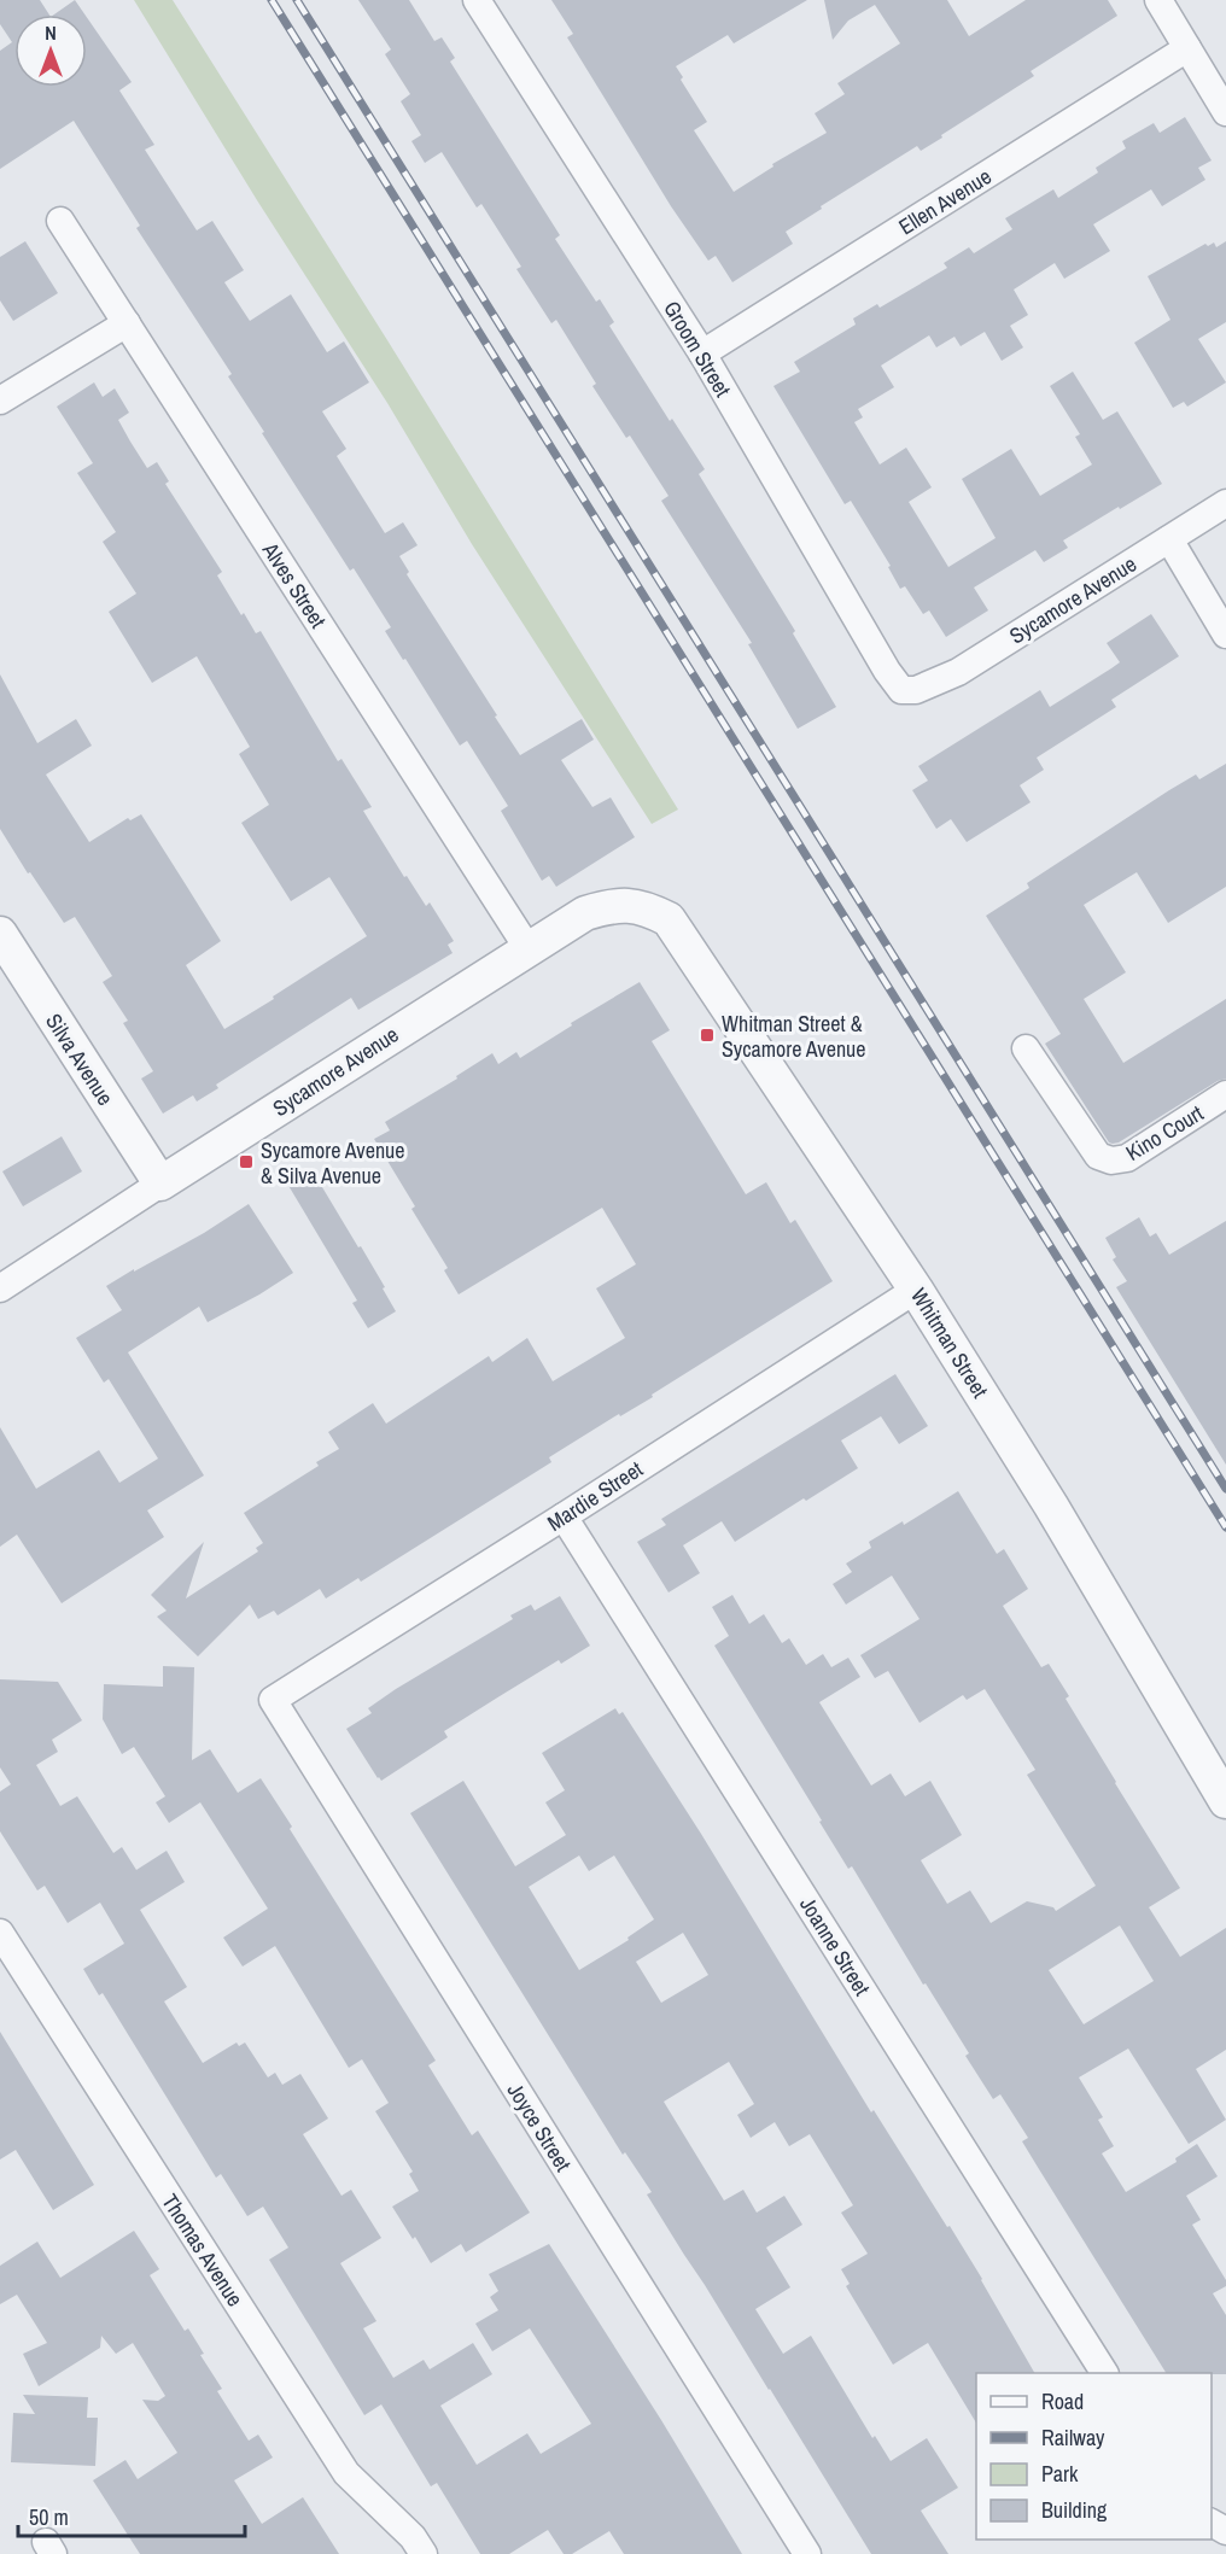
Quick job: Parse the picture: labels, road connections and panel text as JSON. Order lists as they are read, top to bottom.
{
  "streets": {
    "street": [
      "Ellen Avenue",
      "Groom Street",
      "Alves Street",
      "Sycamore Avenue",
      "Silva Avenue",
      "Kino Court",
      "Whitman Street",
      "Mardie Street",
      "Joanne Street",
      "Joyce Street",
      "Thomas Avenue"
    ]
  },
  "crossings": [
    ["Ellen Avenue", "Groom Street"],
    ["Groom Street", "Sycamore Avenue"],
    ["Alves Street", "Sycamore Avenue"],
    ["Sycamore Avenue", "Silva Avenue"],
    ["Sycamore Avenue", "Whitman Street"],
    ["Whitman Street", "Mardie Street"],
    ["Mardie Street", "Joanne Street"],
    ["Mardie Street", "Joyce Street"]
  ],
  "places": {
    "transit": ["Whitman Street & Sycamore Avenue", "Sycamore Avenue & Silva Avenue"]
  },
  "legend": [
    "Road",
    "Railway",
    "Park",
    "Building"
  ],
  "scale_bar": "50 m",
  "north": "top"
}
